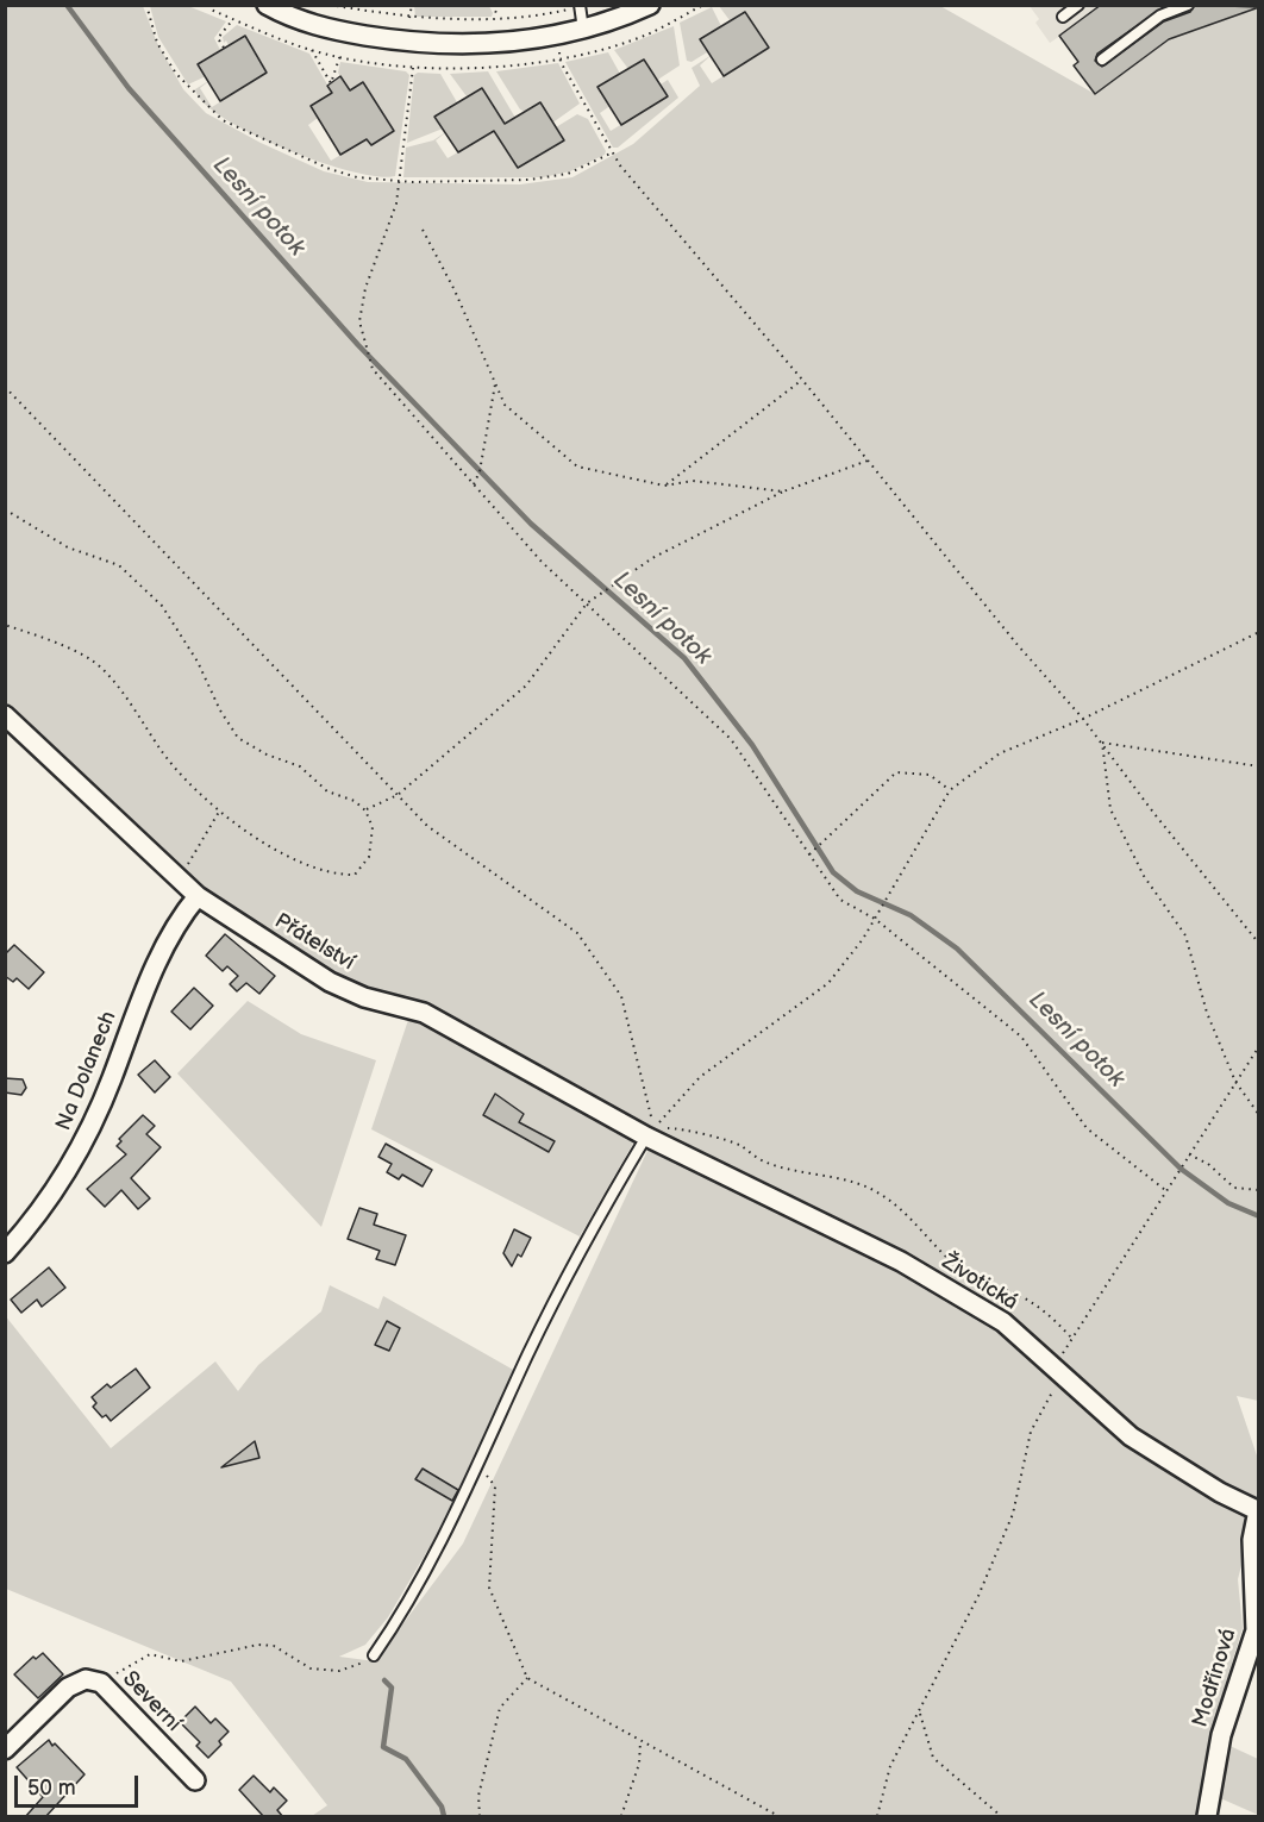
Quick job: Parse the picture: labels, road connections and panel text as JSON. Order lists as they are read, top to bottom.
{
  "streets": {
    "street": [
      "Přátelství",
      "Na Dolanech",
      "Životická",
      "Modřínová",
      "Severní"
    ]
  },
  "crossings": [
    ["Přátelství", "Na Dolanech"],
    ["Přátelství", "Životická"],
    ["Životická", "Modřínová"]
  ],
  "water": ["Lesní potok"],
  "scale_bar": "50 m"
}
